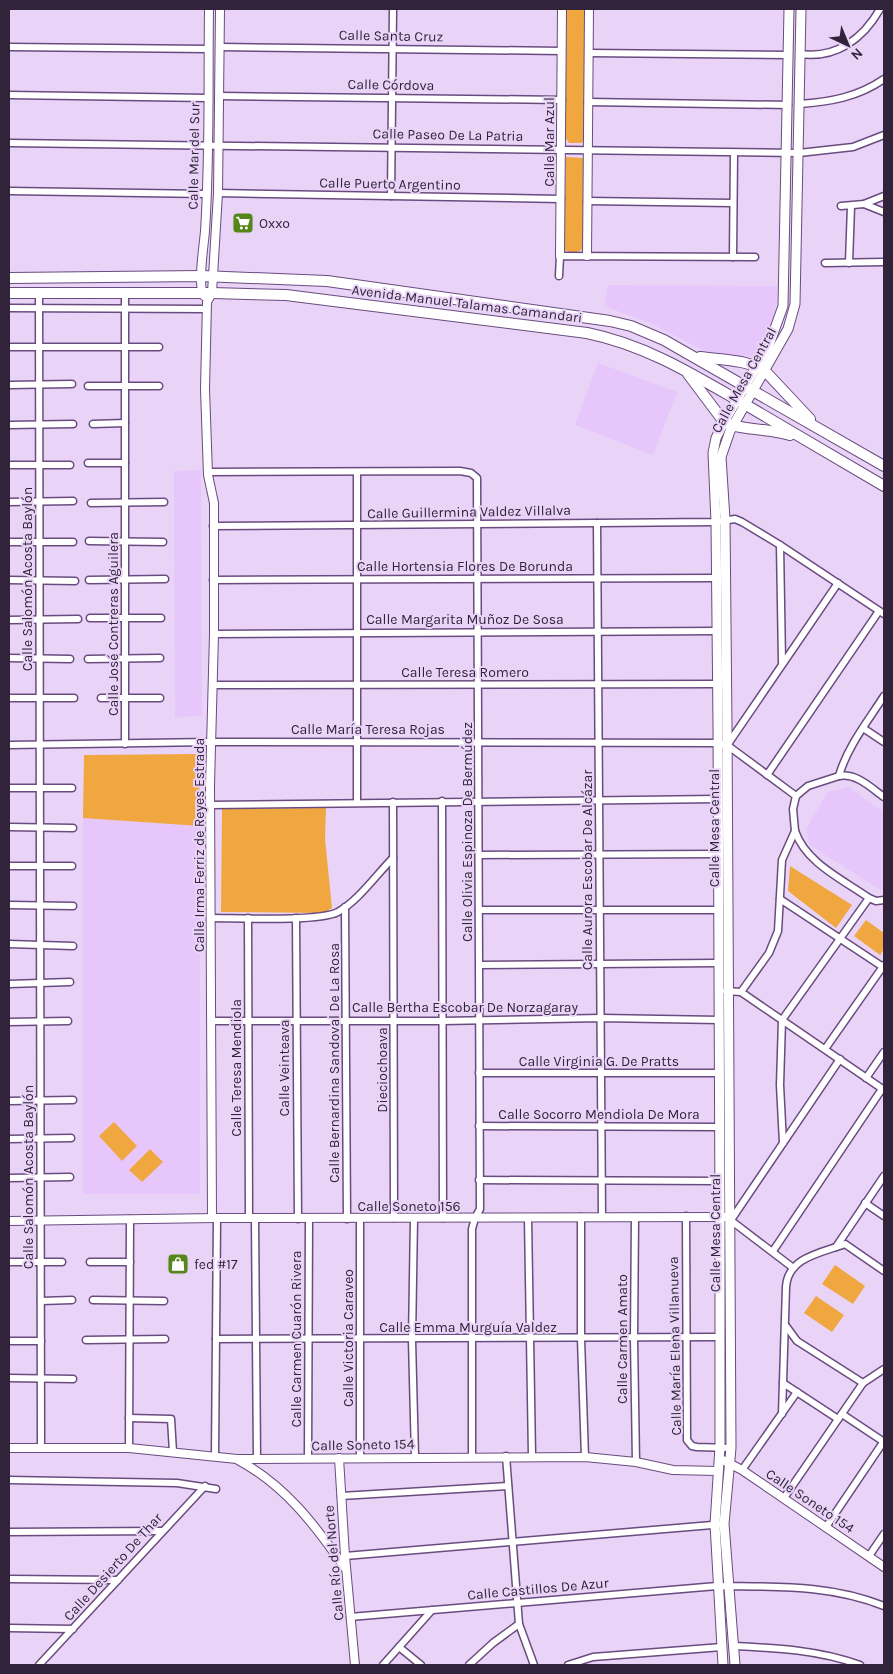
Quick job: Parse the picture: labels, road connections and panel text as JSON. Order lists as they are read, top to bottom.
{
  "streets": {
    "main road": ["Avenida Manuel Talamas Camandari", "Calle Mesa Central"],
    "street": [
      "Calle Santa Cruz",
      "Calle Córdova",
      "Calle Paseo De La Patria",
      "Calle Mar Azul",
      "Calle Mar del Sur",
      "Calle Puerto Argentino",
      "Calle Guillermina Valdez Villalva",
      "Calle Hortensia Flores De Borunda",
      "Calle Salomón Acosta Baylón",
      "Calle Margarita Muñoz De Sosa",
      "Calle José Contreras Aguilera",
      "Calle Teresa Romero",
      "Calle María Teresa Rojas",
      "Calle Olivia Espinoza De Bermúdez",
      "Calle Irma Ferriz de Reyes Estrada",
      "Calle Aurora Escobar De Alcázar",
      "Calle Bertha Escobar De Norzagaray",
      "Calle Virginia G. De Pratts",
      "Calle Bernardina Sandoval De La Rosa",
      "Calle Teresa Mendiola",
      "Calle Veinteava",
      "Dieciochoava",
      "Calle Socorro Mendiola De Mora",
      "Calle Soneto 156",
      "Calle Emma Murguía Valdez",
      "Calle Victoria Caraveo",
      "Calle Carmen Cuarón Rivera",
      "Calle Carmen Amato",
      "Calle María Elena Villanueva",
      "Calle Soneto 154",
      "Calle Río del Norte",
      "Calle Desierto De Thar",
      "Calle Castillos De Azur"
    ]
  },
  "crossings": [
    ["Calle Santa Cruz", "Calle Mar Azul"],
    ["Calle Santa Cruz", "Calle Mar del Sur"],
    ["Calle Córdova", "Calle Mar Azul"],
    ["Calle Córdova", "Calle Mar del Sur"],
    ["Calle Paseo De La Patria", "Calle Mar Azul"],
    ["Calle Paseo De La Patria", "Calle Mar del Sur"],
    ["Calle Paseo De La Patria", "Calle Mesa Central"],
    ["Calle Mar Azul", "Calle Puerto Argentino"],
    ["Calle Mar del Sur", "Calle Puerto Argentino"],
    ["Calle Mar del Sur", "Avenida Manuel Talamas Camandari"],
    ["Calle Mar del Sur", "Calle Olivia Espinoza De Bermúdez"],
    ["Calle Mar del Sur", "Calle Irma Ferriz de Reyes Estrada"],
    ["Avenida Manuel Talamas Camandari", "Calle Mesa Central"],
    ["Avenida Manuel Talamas Camandari", "Calle Salomón Acosta Baylón"],
    ["Avenida Manuel Talamas Camandari", "Calle José Contreras Aguilera"],
    ["Calle Mesa Central", "Calle Guillermina Valdez Villalva"],
    ["Calle Mesa Central", "Calle Hortensia Flores De Borunda"],
    ["Calle Mesa Central", "Calle Margarita Muñoz De Sosa"],
    ["Calle Mesa Central", "Calle Teresa Romero"],
    ["Calle Mesa Central", "Calle María Teresa Rojas"],
    ["Calle Mesa Central", "Calle Bertha Escobar De Norzagaray"],
    ["Calle Mesa Central", "Calle Virginia G. De Pratts"],
    ["Calle Mesa Central", "Calle Socorro Mendiola De Mora"],
    ["Calle Mesa Central", "Calle Soneto 156"],
    ["Calle Mesa Central", "Calle Emma Murguía Valdez"],
    ["Calle Mesa Central", "Calle María Elena Villanueva"],
    ["Calle Mesa Central", "Calle Soneto 154"],
    ["Calle Mesa Central", "Calle Castillos De Azur"],
    ["Calle Guillermina Valdez Villalva", "Calle Olivia Espinoza De Bermúdez"],
    ["Calle Guillermina Valdez Villalva", "Calle Irma Ferriz de Reyes Estrada"],
    ["Calle Guillermina Valdez Villalva", "Calle Aurora Escobar De Alcázar"],
    ["Calle Hortensia Flores De Borunda", "Calle Olivia Espinoza De Bermúdez"],
    ["Calle Hortensia Flores De Borunda", "Calle Irma Ferriz de Reyes Estrada"],
    ["Calle Hortensia Flores De Borunda", "Calle Aurora Escobar De Alcázar"],
    ["Calle Salomón Acosta Baylón", "Calle María Teresa Rojas"],
    ["Calle Salomón Acosta Baylón", "Calle Soneto 156"],
    ["Calle Salomón Acosta Baylón", "Calle Soneto 154"],
    ["Calle Margarita Muñoz De Sosa", "Calle Olivia Espinoza De Bermúdez"],
    ["Calle Margarita Muñoz De Sosa", "Calle Irma Ferriz de Reyes Estrada"],
    ["Calle Margarita Muñoz De Sosa", "Calle Aurora Escobar De Alcázar"],
    ["Calle José Contreras Aguilera", "Calle María Teresa Rojas"],
    ["Calle Teresa Romero", "Calle Olivia Espinoza De Bermúdez"],
    ["Calle Teresa Romero", "Calle Irma Ferriz de Reyes Estrada"],
    ["Calle Teresa Romero", "Calle Aurora Escobar De Alcázar"],
    ["Calle María Teresa Rojas", "Calle Olivia Espinoza De Bermúdez"],
    ["Calle María Teresa Rojas", "Calle Irma Ferriz de Reyes Estrada"],
    ["Calle María Teresa Rojas", "Calle Aurora Escobar De Alcázar"],
    ["Calle Olivia Espinoza De Bermúdez", "Calle Irma Ferriz de Reyes Estrada"],
    ["Calle Olivia Espinoza De Bermúdez", "Calle Bertha Escobar De Norzagaray"],
    ["Calle Olivia Espinoza De Bermúdez", "Calle Virginia G. De Pratts"],
    ["Calle Olivia Espinoza De Bermúdez", "Calle Socorro Mendiola De Mora"],
    ["Calle Olivia Espinoza De Bermúdez", "Calle Soneto 156"],
    ["Calle Olivia Espinoza De Bermúdez", "Calle Emma Murguía Valdez"],
    ["Calle Olivia Espinoza De Bermúdez", "Calle Soneto 154"],
    ["Calle Irma Ferriz de Reyes Estrada", "Calle Bertha Escobar De Norzagaray"],
    ["Calle Irma Ferriz de Reyes Estrada", "Calle Bernardina Sandoval De La Rosa"],
    ["Calle Irma Ferriz de Reyes Estrada", "Calle Teresa Mendiola"],
    ["Calle Irma Ferriz de Reyes Estrada", "Calle Veinteava"],
    ["Calle Irma Ferriz de Reyes Estrada", "Dieciochoava"],
    ["Calle Irma Ferriz de Reyes Estrada", "Calle Soneto 156"],
    ["Calle Aurora Escobar De Alcázar", "Calle Bertha Escobar De Norzagaray"],
    ["Calle Aurora Escobar De Alcázar", "Calle Virginia G. De Pratts"],
    ["Calle Aurora Escobar De Alcázar", "Calle Socorro Mendiola De Mora"],
    ["Calle Aurora Escobar De Alcázar", "Calle Soneto 156"],
    ["Calle Bertha Escobar De Norzagaray", "Calle Bernardina Sandoval De La Rosa"],
    ["Calle Bertha Escobar De Norzagaray", "Calle Teresa Mendiola"],
    ["Calle Bertha Escobar De Norzagaray", "Calle Veinteava"],
    ["Calle Bertha Escobar De Norzagaray", "Dieciochoava"],
    ["Calle Bernardina Sandoval De La Rosa", "Calle Soneto 156"],
    ["Calle Teresa Mendiola", "Calle Soneto 156"],
    ["Calle Teresa Mendiola", "Calle Emma Murguía Valdez"],
    ["Calle Teresa Mendiola", "Calle Soneto 154"],
    ["Calle Veinteava", "Calle Soneto 156"],
    ["Dieciochoava", "Calle Soneto 156"],
    ["Calle Soneto 156", "Calle Victoria Caraveo"],
    ["Calle Soneto 156", "Calle Carmen Cuarón Rivera"],
    ["Calle Soneto 156", "Calle Carmen Amato"],
    ["Calle Soneto 156", "Calle María Elena Villanueva"],
    ["Calle Emma Murguía Valdez", "Calle Victoria Caraveo"],
    ["Calle Emma Murguía Valdez", "Calle Carmen Cuarón Rivera"],
    ["Calle Emma Murguía Valdez", "Calle Carmen Amato"],
    ["Calle Emma Murguía Valdez", "Calle María Elena Villanueva"],
    ["Calle Victoria Caraveo", "Calle Soneto 154"],
    ["Calle Carmen Cuarón Rivera", "Calle Soneto 154"],
    ["Calle Carmen Amato", "Calle Soneto 154"],
    ["Calle Soneto 154", "Calle Río del Norte"],
    ["Calle Río del Norte", "Calle Castillos De Azur"]
  ],
  "places": {
    "supermarket": ["Oxxo"],
    "shop": ["fed #17"]
  },
  "north": "bottom right"
}
